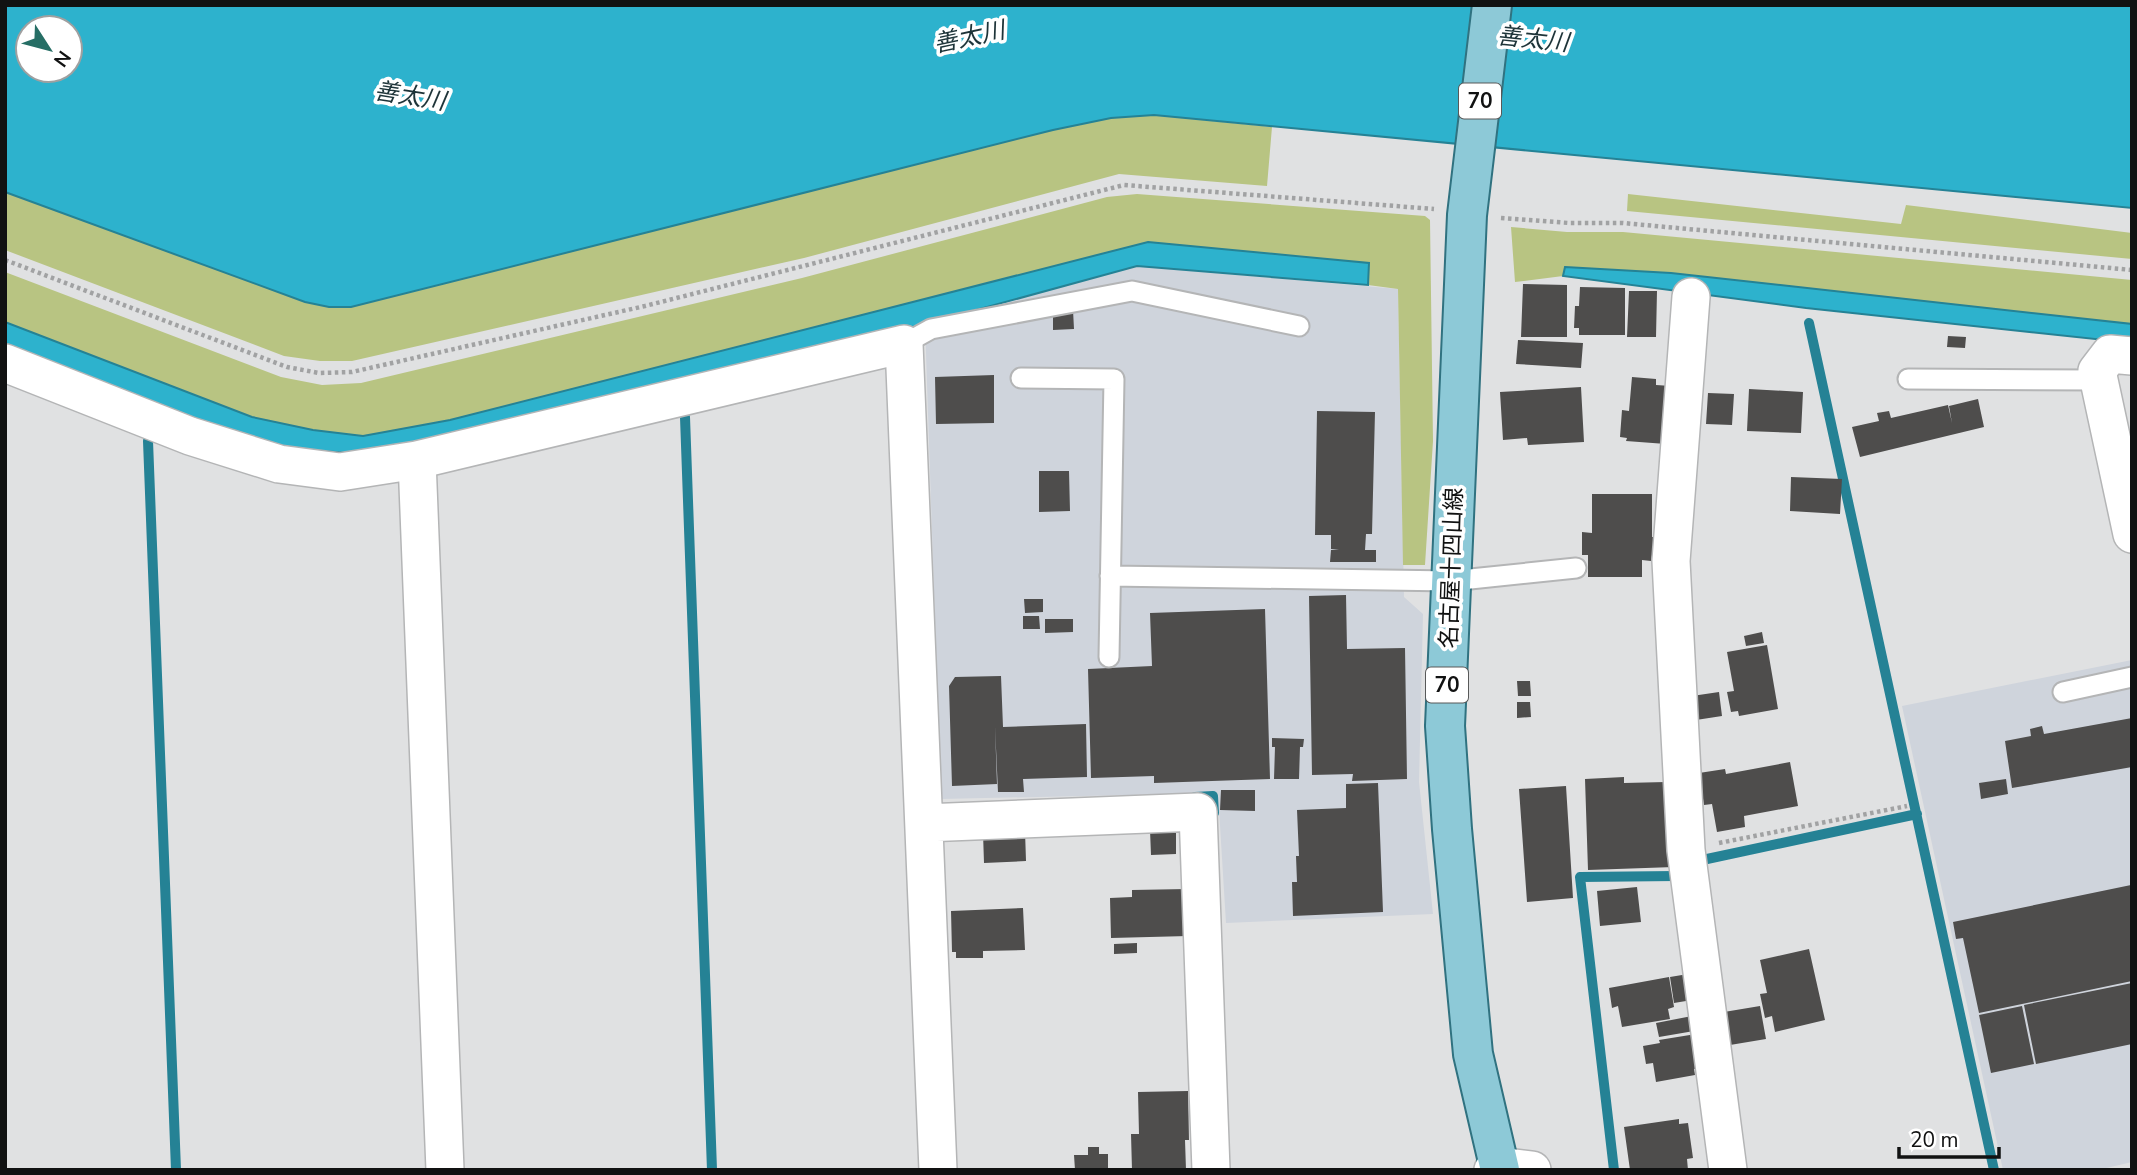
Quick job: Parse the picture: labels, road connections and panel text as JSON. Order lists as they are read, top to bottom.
{
  "streets": {
    "main road": ["70", "名古屋十四山線"]
  },
  "water": ["善太川"],
  "scale_bar": "20 m",
  "north": "bottom right"
}
